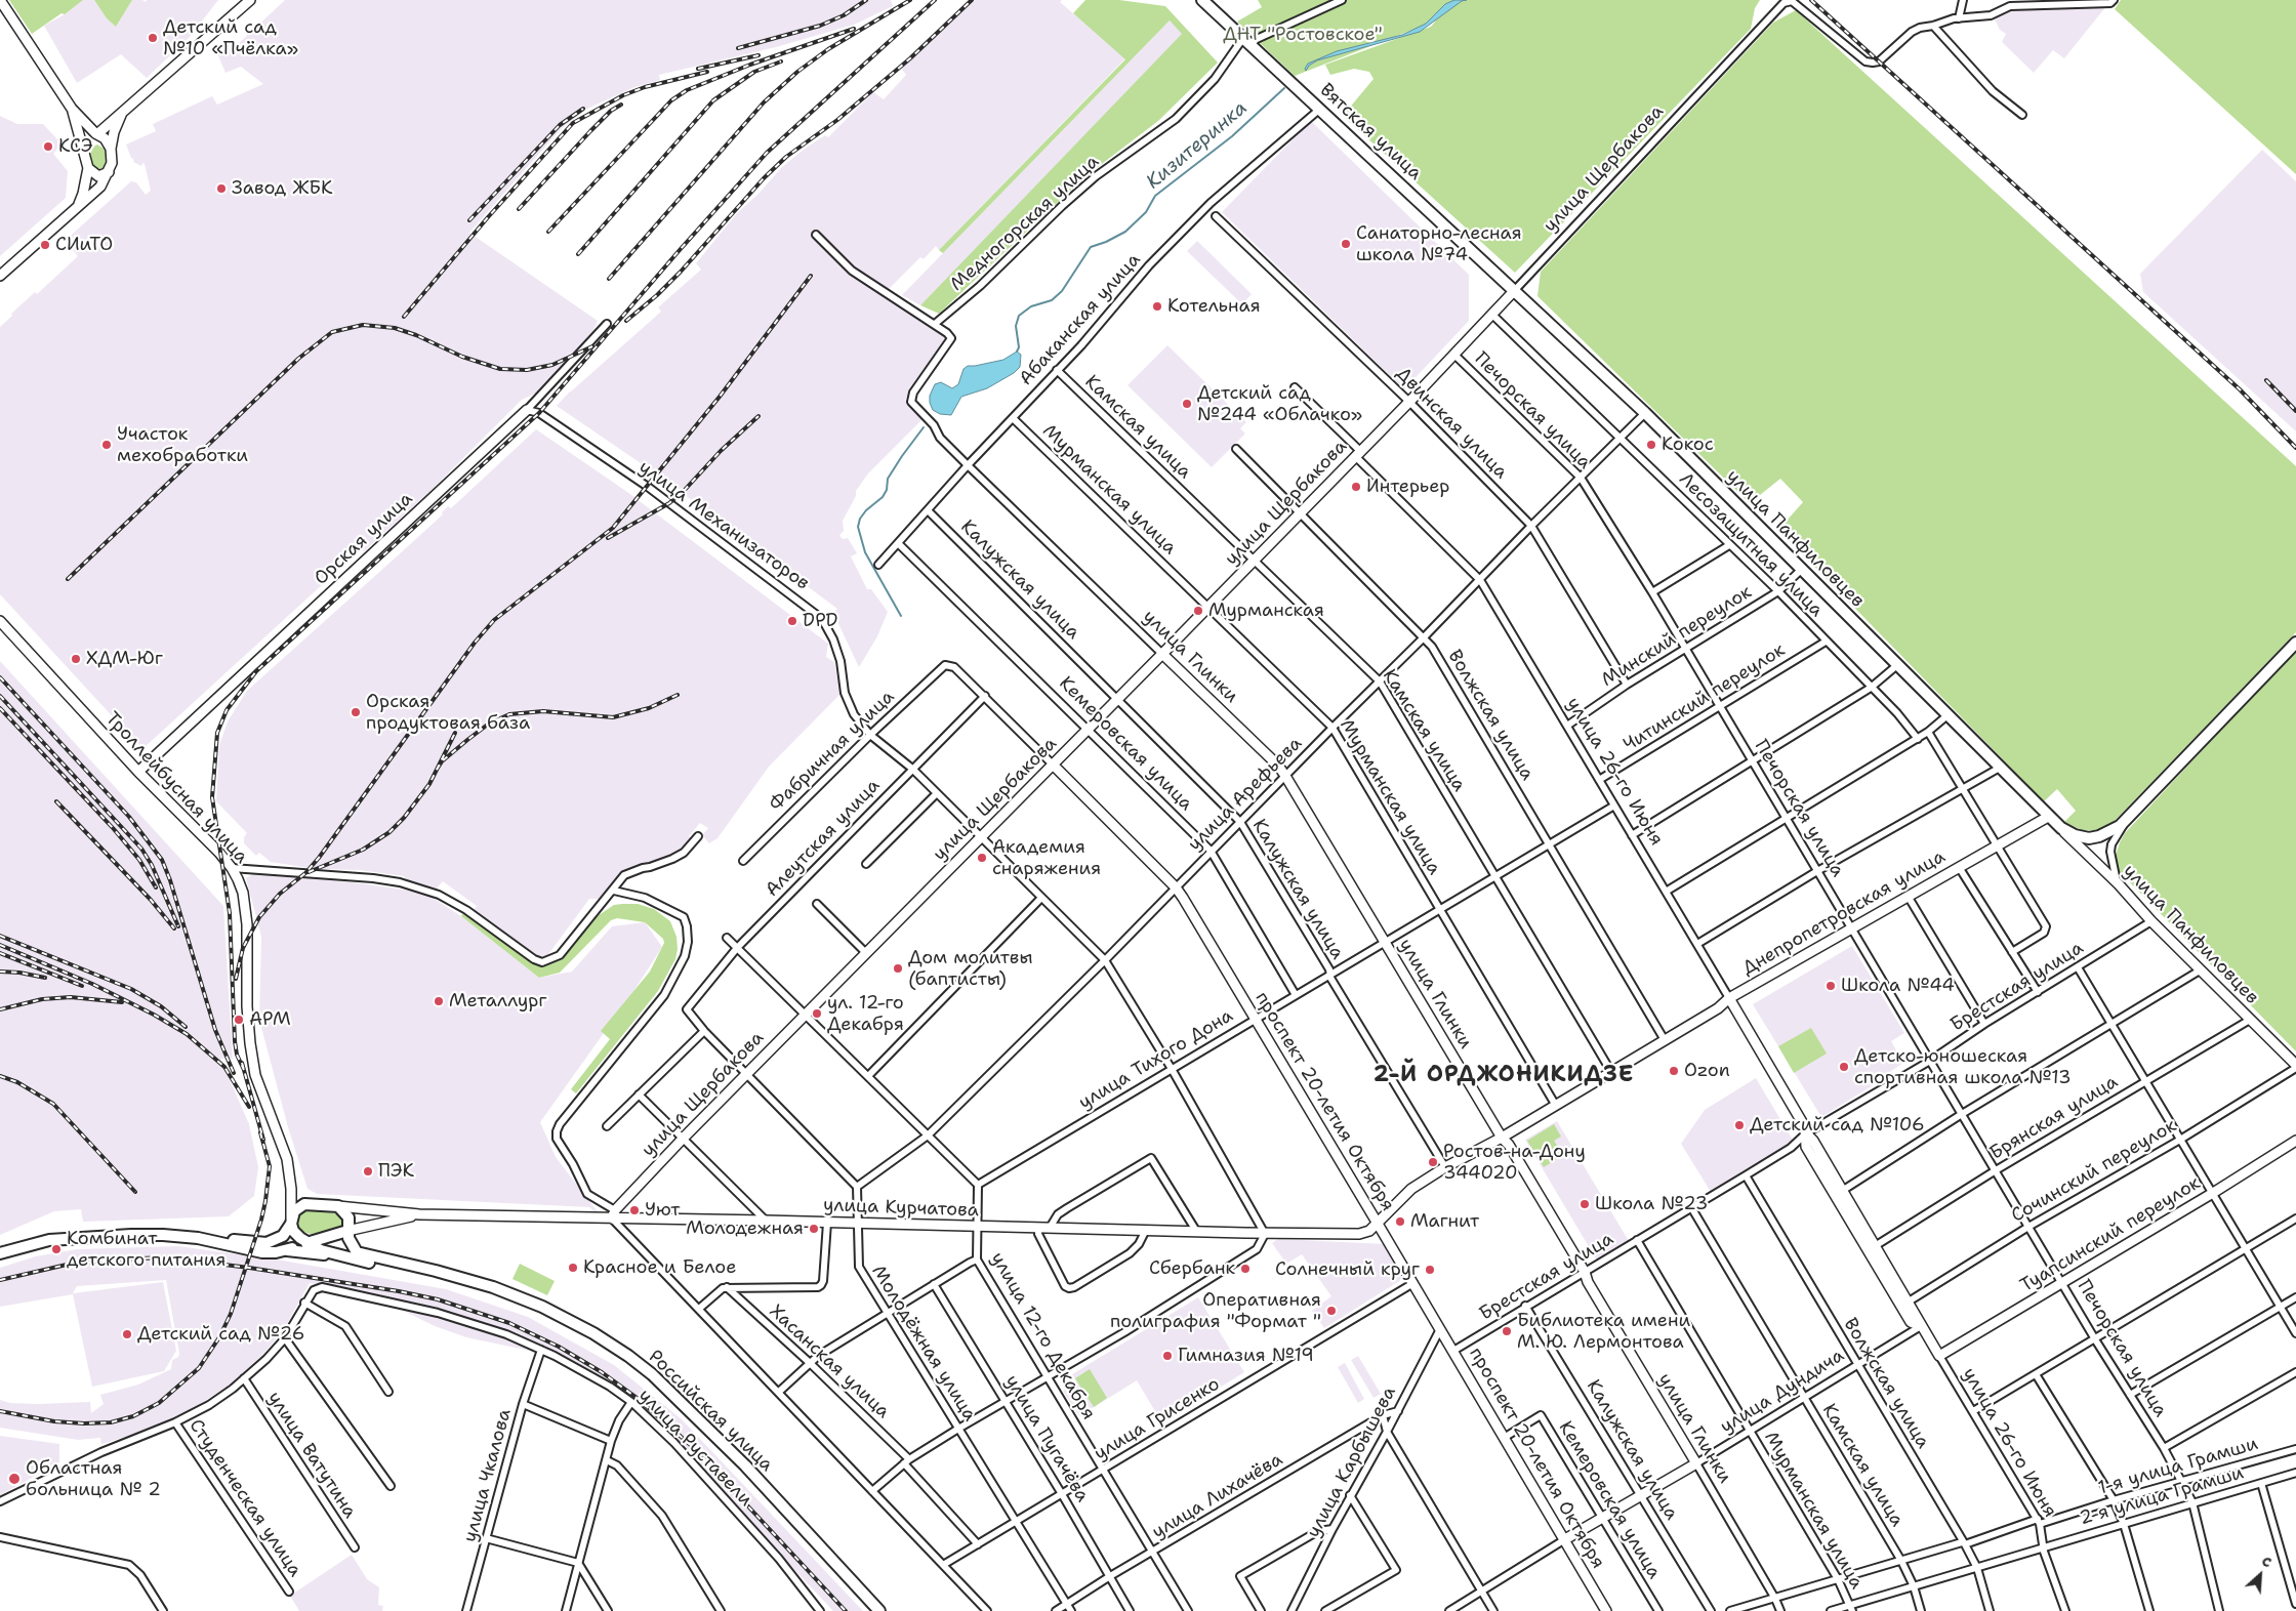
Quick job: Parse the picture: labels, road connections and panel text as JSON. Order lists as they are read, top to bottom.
{
  "streets": {
    "main road": ["Вятская улица", "улица Панфиловцев", "Российская улица"],
    "street": [
      "улица Щербакова",
      "Медногорская улица",
      "Абаканская улица",
      "Печорская улица",
      "Двинская улица",
      "Камская улица",
      "Мурманская улица",
      "улица Механизаторов",
      "Орская улица",
      "Лесозащитная улица",
      "Калужская улица",
      "Минский переулок",
      "улица Глинки",
      "Читинский переулок",
      "Волжская улица",
      "Кемеровская улица",
      "Фабричная улица",
      "улица 26-го Июня",
      "Троллейбусная улица",
      "улица Арефьева",
      "Алеутская улица",
      "Днепропетровская улица",
      "Брестская улица",
      "улица Тихого Дона",
      "проспект 20-летия Октября",
      "Брянская улица",
      "Сочинский переулок",
      "улица Курчатова",
      "Туапсинский переулок",
      "улица 12-го Декабря",
      "Молодёжная улица",
      "Хасанская улица",
      "улица Дундича",
      "улица Грисенко",
      "улица Пугачёва",
      "улица Руставели",
      "улица Ватутина",
      "улица Карбышева",
      "1-я улица Грамши",
      "улица Чкалова",
      "улица Лихачёва",
      "2-я улица Грамши",
      "Студенческая улица"
    ]
  },
  "crossings": [
    ["Вятская улица", "улица Щербакова"],
    ["Вятская улица", "Медногорская улица"],
    ["Вятская улица", "Абаканская улица"],
    ["Вятская улица", "улица Панфиловцев"],
    ["улица Щербакова", "Печорская улица"],
    ["улица Щербакова", "Двинская улица"],
    ["улица Щербакова", "Камская улица"],
    ["улица Щербакова", "Мурманская улица"],
    ["улица Щербакова", "улица Панфиловцев"],
    ["улица Щербакова", "Лесозащитная улица"],
    ["улица Щербакова", "Калужская улица"],
    ["улица Щербакова", "улица Глинки"],
    ["улица Щербакова", "Волжская улица"],
    ["улица Щербакова", "Кемеровская улица"],
    ["улица Щербакова", "улица 26-го Июня"],
    ["улица Щербакова", "проспект 20-летия Октября"],
    ["улица Щербакова", "улица Курчатова"],
    ["Медногорская улица", "улица Глинки"],
    ["Абаканская улица", "Камская улица"],
    ["Абаканская улица", "Мурманская улица"],
    ["Абаканская улица", "Калужская улица"],
    ["Абаканская улица", "улица Глинки"],
    ["Абаканская улица", "Кемеровская улица"],
    ["Печорская улица", "Минский переулок"],
    ["Печорская улица", "Читинский переулок"],
    ["Печорская улица", "улица Арефьева"],
    ["Печорская улица", "Днепропетровская улица"],
    ["Печорская улица", "Брестская улица"],
    ["Печорская улица", "Брянская улица"],
    ["Печорская улица", "Сочинский переулок"],
    ["Печорская улица", "Туапсинский переулок"],
    ["Печорская улица", "1-я улица Грамши"],
    ["Печорская улица", "2-я улица Грамши"],
    ["Двинская улица", "Минский переулок"],
    ["Двинская улица", "улица Арефьева"],
    ["Камская улица", "улица Арефьева"],
    ["Камская улица", "Днепропетровская улица"],
    ["Камская улица", "Брестская улица"],
    ["Камская улица", "улица Тихого Дона"],
    ["Камская улица", "улица Дундича"],
    ["Камская улица", "1-я улица Грамши"],
    ["Камская улица", "2-я улица Грамши"],
    ["Мурманская улица", "улица Арефьева"],
    ["Мурманская улица", "Днепропетровская улица"],
    ["Мурманская улица", "Брестская улица"],
    ["Мурманская улица", "улица Тихого Дона"],
    ["Мурманская улица", "улица Дундича"],
    ["Мурманская улица", "1-я улица Грамши"],
    ["Мурманская улица", "2-я улица Грамши"],
    ["улица Механизаторов", "Орская улица"],
    ["улица Механизаторов", "Фабричная улица"],
    ["Орская улица", "Троллейбусная улица"],
    ["улица Панфиловцев", "Минский переулок"],
    ["улица Панфиловцев", "улица Арефьева"],
    ["улица Панфиловцев", "Днепропетровская улица"],
    ["улица Панфиловцев", "Брестская улица"],
    ["улица Панфиловцев", "Брянская улица"],
    ["улица Панфиловцев", "Сочинский переулок"],
    ["Лесозащитная улица", "Минский переулок"],
    ["Лесозащитная улица", "Читинский переулок"],
    ["Лесозащитная улица", "улица Арефьева"],
    ["Калужская улица", "улица Арефьева"],
    ["Калужская улица", "Днепропетровская улица"],
    ["Калужская улица", "Брестская улица"],
    ["Калужская улица", "улица Тихого Дона"],
    ["Калужская улица", "улица Дундича"],
    ["Минский переулок", "улица 26-го Июня"],
    ["улица Глинки", "улица Арефьева"],
    ["улица Глинки", "Днепропетровская улица"],
    ["улица Глинки", "Брестская улица"],
    ["улица Глинки", "улица Тихого Дона"],
    ["улица Глинки", "улица Дундича"],
    ["улица Глинки", "1-я улица Грамши"],
    ["Читинский переулок", "улица 26-го Июня"],
    ["Волжская улица", "улица Арефьева"],
    ["Волжская улица", "Днепропетровская улица"],
    ["Волжская улица", "Брестская улица"],
    ["Волжская улица", "улица Тихого Дона"],
    ["Волжская улица", "улица Дундича"],
    ["Волжская улица", "1-я улица Грамши"],
    ["Волжская улица", "2-я улица Грамши"],
    ["Кемеровская улица", "улица Арефьева"],
    ["Кемеровская улица", "улица Тихого Дона"],
    ["Кемеровская улица", "проспект 20-летия Октября"],
    ["Кемеровская улица", "улица Дундича"],
    ["Фабричная улица", "проспект 20-летия Октября"],
    ["улица 26-го Июня", "улица Арефьева"],
    ["улица 26-го Июня", "Днепропетровская улица"],
    ["улица 26-го Июня", "Брестская улица"],
    ["улица 26-го Июня", "улица Тихого Дона"],
    ["улица 26-го Июня", "Брянская улица"],
    ["улица 26-го Июня", "Сочинский переулок"],
    ["улица 26-го Июня", "Туапсинский переулок"],
    ["улица 26-го Июня", "улица Дундича"],
    ["улица 26-го Июня", "1-я улица Грамши"],
    ["улица 26-го Июня", "2-я улица Грамши"],
    ["Троллейбусная улица", "улица Курчатова"],
    ["Троллейбусная улица", "Российская улица"],
    ["улица Арефьева", "проспект 20-летия Октября"],
    ["улица Арефьева", "Молодёжная улица"],
    ["Алеутская улица", "проспект 20-летия Октября"],
    ["Днепропетровская улица", "проспект 20-летия Октября"],
    ["Днепропетровская улица", "улица Курчатова"],
    ["Брестская улица", "проспект 20-летия Октября"],
    ["улица Тихого Дона", "проспект 20-летия Октября"],
    ["улица Тихого Дона", "улица 12-го Декабря"],
    ["проспект 20-летия Октября", "улица Курчатова"],
    ["проспект 20-летия Октября", "улица Дундича"],
    ["проспект 20-летия Октября", "улица Грисенко"],
    ["проспект 20-летия Октября", "улица Карбышева"],
    ["улица Курчатова", "улица 12-го Декабря"],
    ["улица Курчатова", "Молодёжная улица"],
    ["улица Курчатова", "Российская улица"],
    ["улица 12-го Декабря", "улица Грисенко"],
    ["улица 12-го Декабря", "улица Лихачёва"],
    ["Молодёжная улица", "улица Грисенко"],
    ["Молодёжная улица", "улица Лихачёва"],
    ["Хасанская улица", "улица Грисенко"],
    ["улица Грисенко", "улица Пугачёва"],
    ["улица Пугачёва", "улица Лихачёва"],
    ["улица Руставели", "улица Чкалова"],
    ["улица Карбышева", "улица Лихачёва"]
  ],
  "districts": ["2-Й ОРДЖОНИКИДЗЕ"],
  "water": ["Кизитеринка"],
  "parks": ["ДНТ \"Ростовское\""],
  "places": [
    "Детский сад №10 «Пчёлка»",
    "КСЭ",
    "Завод ЖБК",
    "Санаторно-лесная школа №74",
    "СИиТО",
    "Котельная",
    "Детский сад №244 «Облачко»",
    "Участок мехобработки",
    "Кокос",
    "Интерьер",
    "Мурманская",
    "DPD",
    "ХДМ-Юг",
    "Орская продуктовая база",
    "Академия снаряжения",
    "Дом молитвы (баптисты)",
    "Школа №44",
    "Металлург",
    "ул. 12-го Декабря",
    "АРМ",
    "Детско-юношеская спортивная школа №13",
    "Ozon",
    "Детский сад №106",
    "Ростов-на-Дону 344020",
    "ПЭК",
    "Школа №23",
    "Уют",
    "Магнит",
    "Молодежная",
    "Комбинат детского питания",
    "Красное и Белое",
    "Сбербанк",
    "Солнечный круг",
    "Оперативная полиграфия \"Формат \"",
    "Библиотека имени М. Ю. Лермонтова",
    "Детский сад №26",
    "Гимназия №19",
    "Областная больница № 2"
  ],
  "north": "top right"
}
